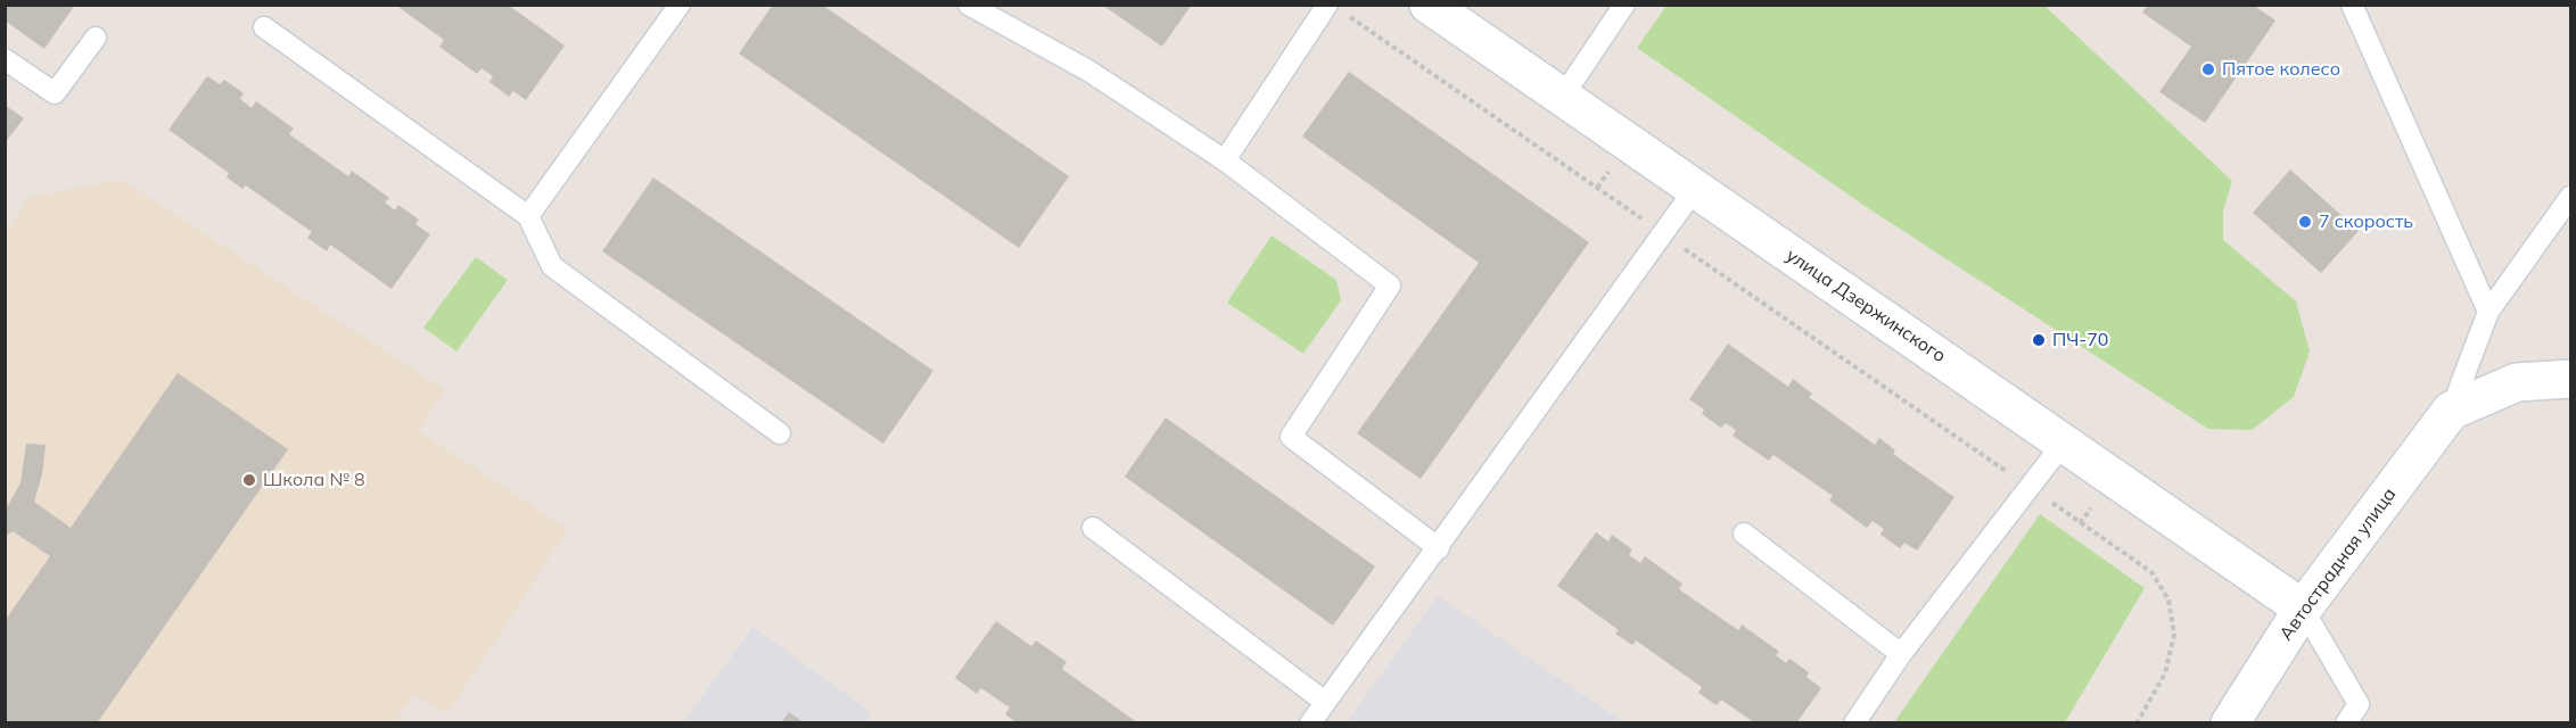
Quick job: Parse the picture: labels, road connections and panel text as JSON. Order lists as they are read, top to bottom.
{
  "streets": {
    "street": ["улица Дзержинского", "Автострадная улица"]
  },
  "crossings": [
    ["улица Дзержинского", "Автострадная улица"]
  ],
  "places": [
    "Пятое колесо",
    "7 скорость",
    "ПЧ-70",
    "Школа № 8"
  ]
}
